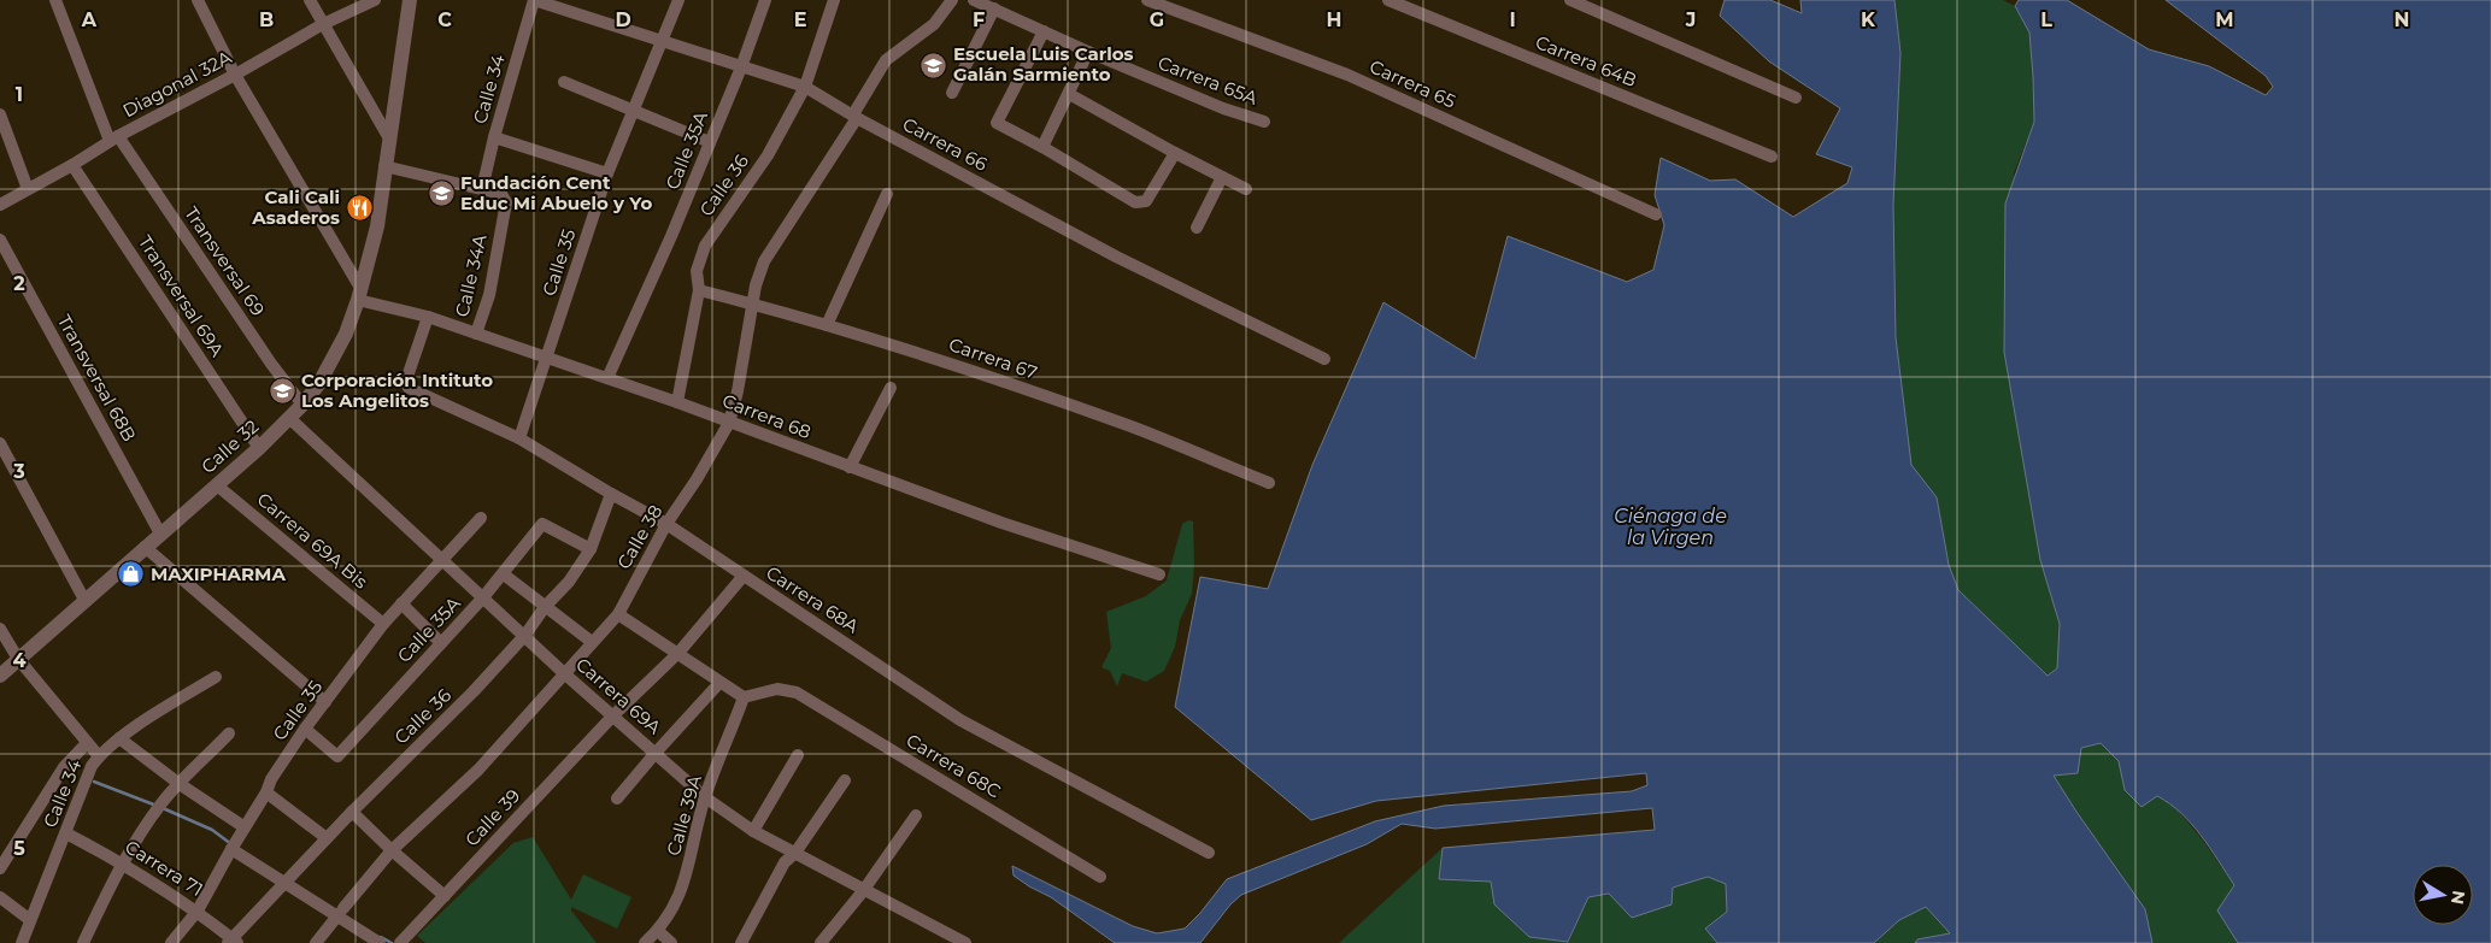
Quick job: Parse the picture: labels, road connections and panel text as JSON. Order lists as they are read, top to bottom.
{
  "streets": {
    "street": [
      "Carrera 64B",
      "Carrera 65A",
      "Diagonal 32A",
      "Carrera 65",
      "Calle 34",
      "Carrera 66",
      "Calle 35A",
      "Calle 36",
      "Transversal 69",
      "Calle 35",
      "Calle 34A",
      "Transversal 69A",
      "Carrera 67",
      "Transversal 68B",
      "Carrera 68",
      "Calle 32",
      "Calle 38",
      "Carrera 69A Bis",
      "Carrera 68A",
      "Carrera 69A",
      "Carrera 68C",
      "Calle 39A",
      "Calle 39",
      "Carrera 71"
    ]
  },
  "crossings": [
    ["Diagonal 32A", "Transversal 69"],
    ["Diagonal 32A", "Transversal 69A"],
    ["Calle 34", "Carrera 66"],
    ["Calle 34", "Calle 34A"],
    ["Calle 34", "Carrera 71"],
    ["Carrera 66", "Calle 35A"],
    ["Carrera 66", "Calle 36"],
    ["Carrera 66", "Calle 35"],
    ["Carrera 66", "Calle 38"],
    ["Calle 35A", "Calle 36"],
    ["Calle 35A", "Calle 35"],
    ["Calle 35A", "Carrera 68"],
    ["Calle 35A", "Carrera 69A"],
    ["Calle 36", "Carrera 67"],
    ["Calle 36", "Carrera 68"],
    ["Calle 36", "Carrera 68A"],
    ["Calle 36", "Carrera 69A"],
    ["Calle 36", "Carrera 71"],
    ["Transversal 69", "Calle 32"],
    ["Calle 35", "Carrera 68"],
    ["Calle 35", "Carrera 69A Bis"],
    ["Calle 35", "Carrera 68A"],
    ["Calle 35", "Carrera 69A"],
    ["Calle 35", "Carrera 71"],
    ["Calle 34A", "Carrera 68"],
    ["Transversal 69A", "Calle 32"],
    ["Carrera 67", "Calle 38"],
    ["Transversal 68B", "Calle 32"],
    ["Carrera 68", "Calle 32"],
    ["Carrera 68", "Calle 38"],
    ["Carrera 68", "Carrera 68A"],
    ["Calle 32", "Carrera 69A Bis"],
    ["Calle 32", "Carrera 69A"],
    ["Calle 38", "Carrera 68A"],
    ["Calle 38", "Carrera 69A"],
    ["Carrera 68A", "Calle 39"],
    ["Carrera 69A", "Calle 39A"],
    ["Carrera 69A", "Calle 39"],
    ["Carrera 68C", "Calle 39A"]
  ],
  "water": ["Ciénaga de la Virgen"],
  "places": {
    "school or university": ["Escuela Luis Carlos Galán Sarmiento", "Fundación Cent Educ Mi Abuelo y Yo", "Corporación Intituto Los Angelitos"],
    "restaurant": ["Cali Cali Asaderos"],
    "shop": ["MAXIPHARMA"]
  },
  "north": "right",
  "grid": {
    "columns": [
      "A",
      "B",
      "C",
      "D",
      "E",
      "F",
      "G",
      "H",
      "I",
      "J",
      "K",
      "L",
      "M",
      "N"
    ],
    "rows": [
      "1",
      "2",
      "3",
      "4",
      "5"
    ]
  }
}
